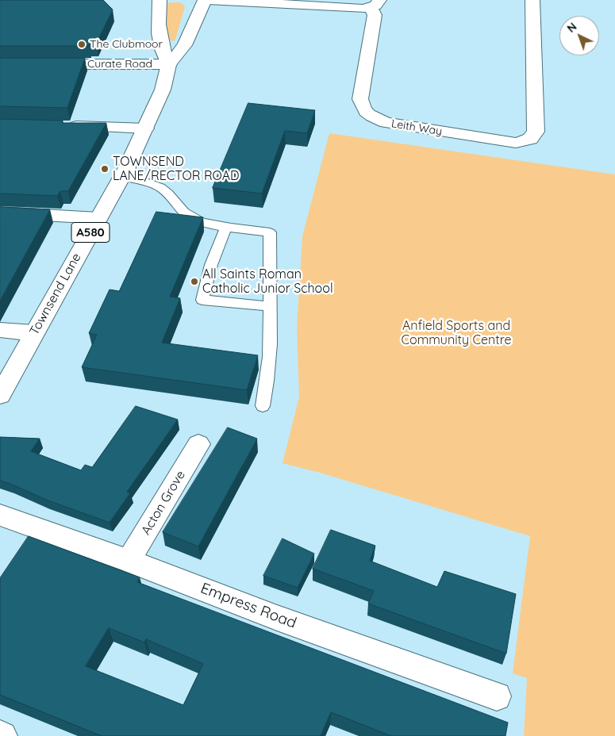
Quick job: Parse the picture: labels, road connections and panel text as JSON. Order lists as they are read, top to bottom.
{
  "streets": {
    "street": [
      "Curate Road",
      "Leith Way",
      "A580",
      "Townsend Lane",
      "Acton Grove",
      "Empress Road"
    ]
  },
  "crossings": [
    ["Curate Road", "Townsend Lane"],
    ["Acton Grove", "Empress Road"]
  ],
  "parks": ["Anfield Sports and Community Centre"],
  "places": ["The Clubmoor", "TOWNSEND LANE/RECTOR ROAD", "All Saints Roman Catholic Junior School"],
  "north": "top left"
}
